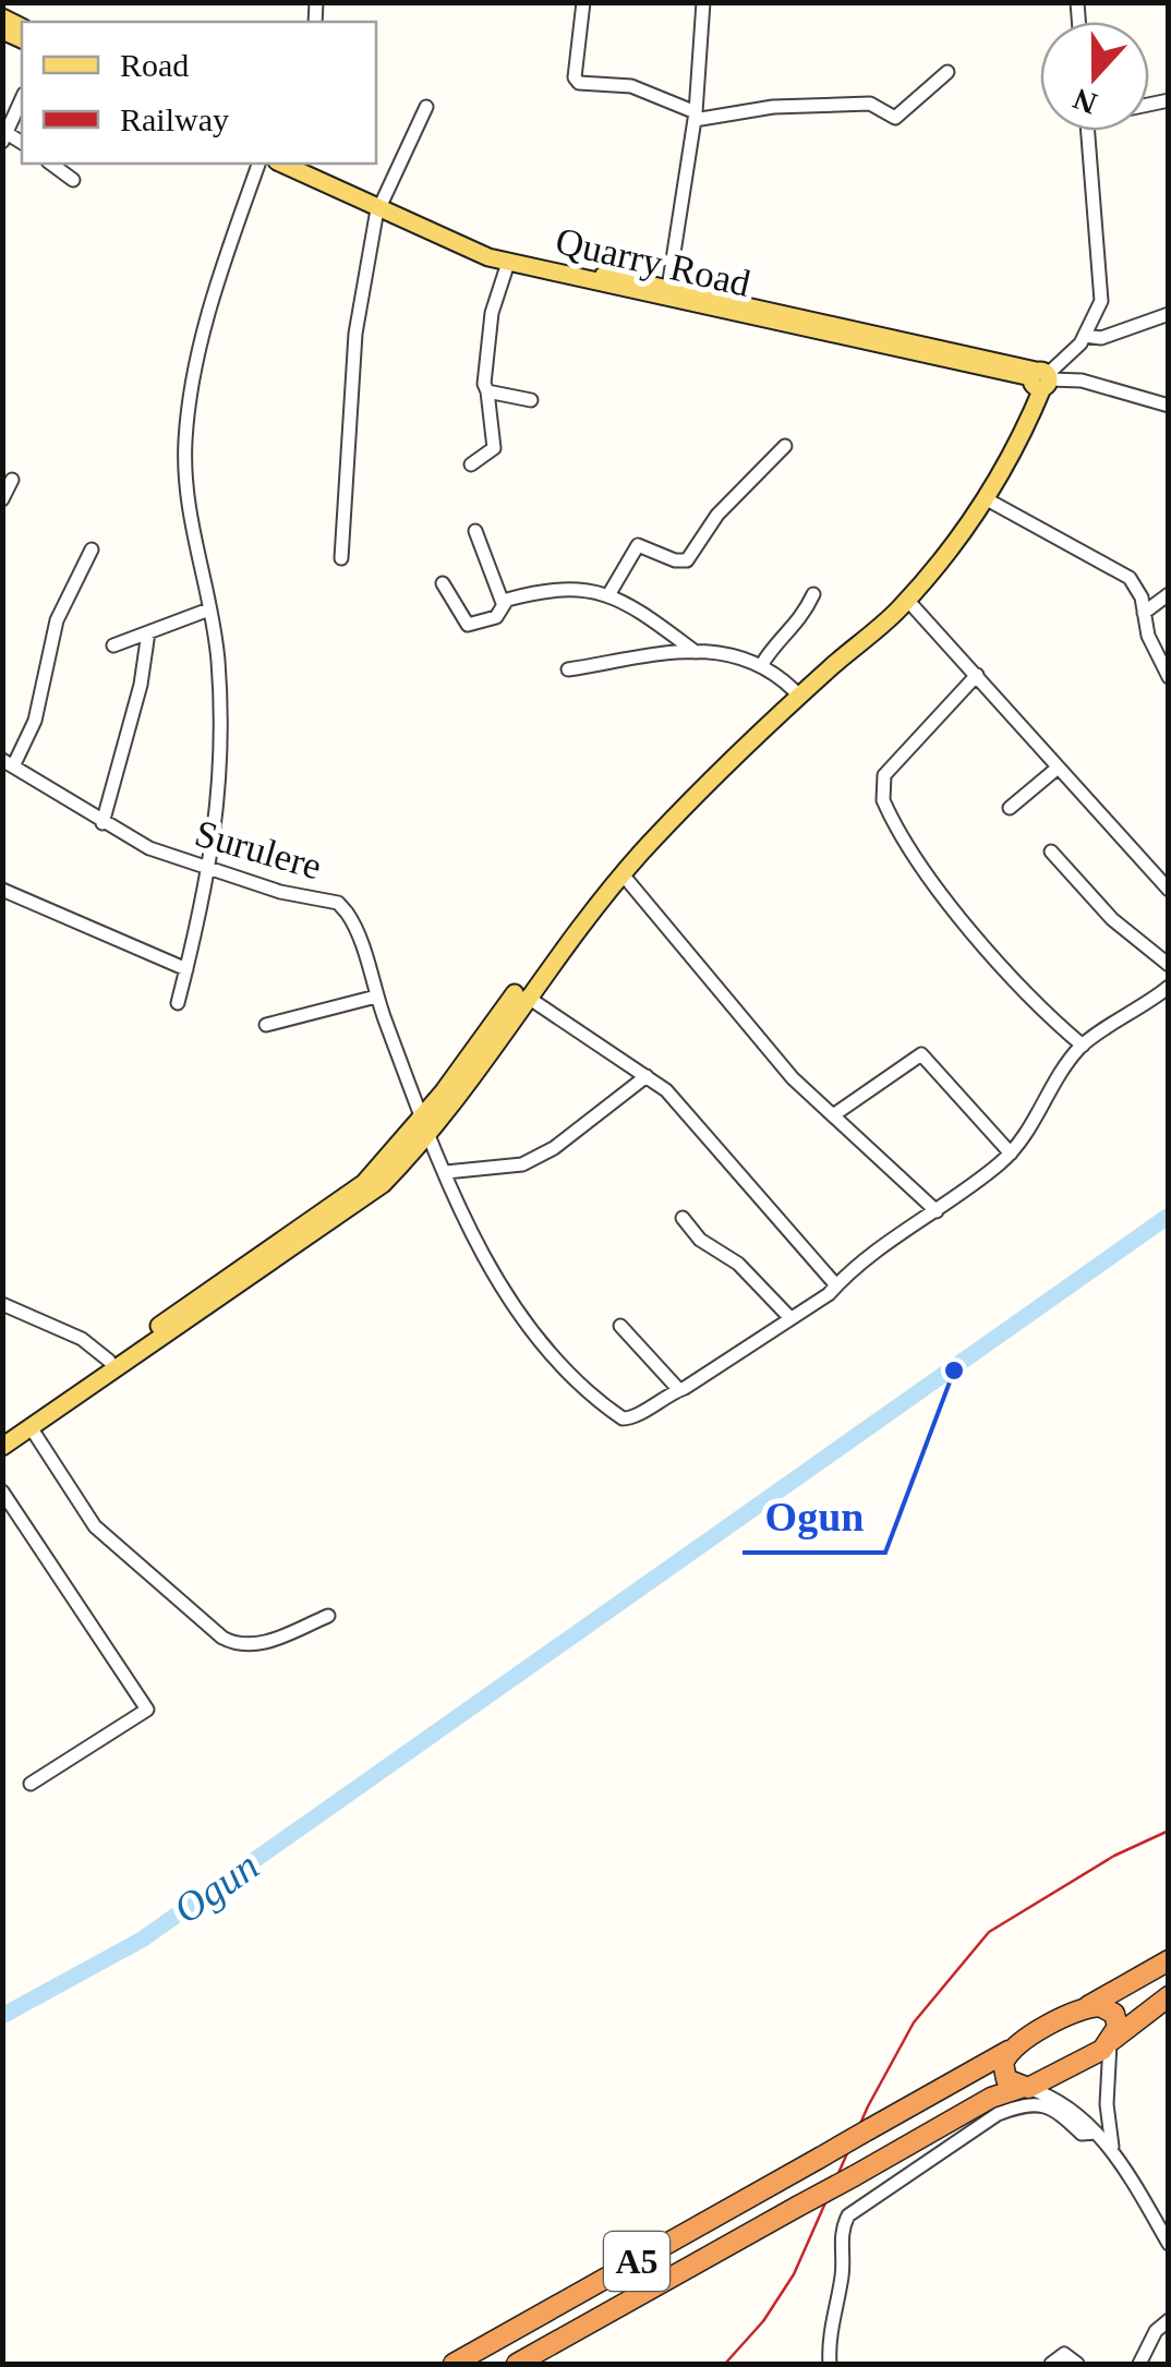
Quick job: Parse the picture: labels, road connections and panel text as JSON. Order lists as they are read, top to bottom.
{
  "streets": {
    "highway": ["A5"],
    "main road": ["Quarry Road"],
    "street": ["Surulere"]
  },
  "water": ["Ogun"],
  "places": ["Ogun"],
  "legend": ["Road", "Railway"],
  "north": "bottom"
}
